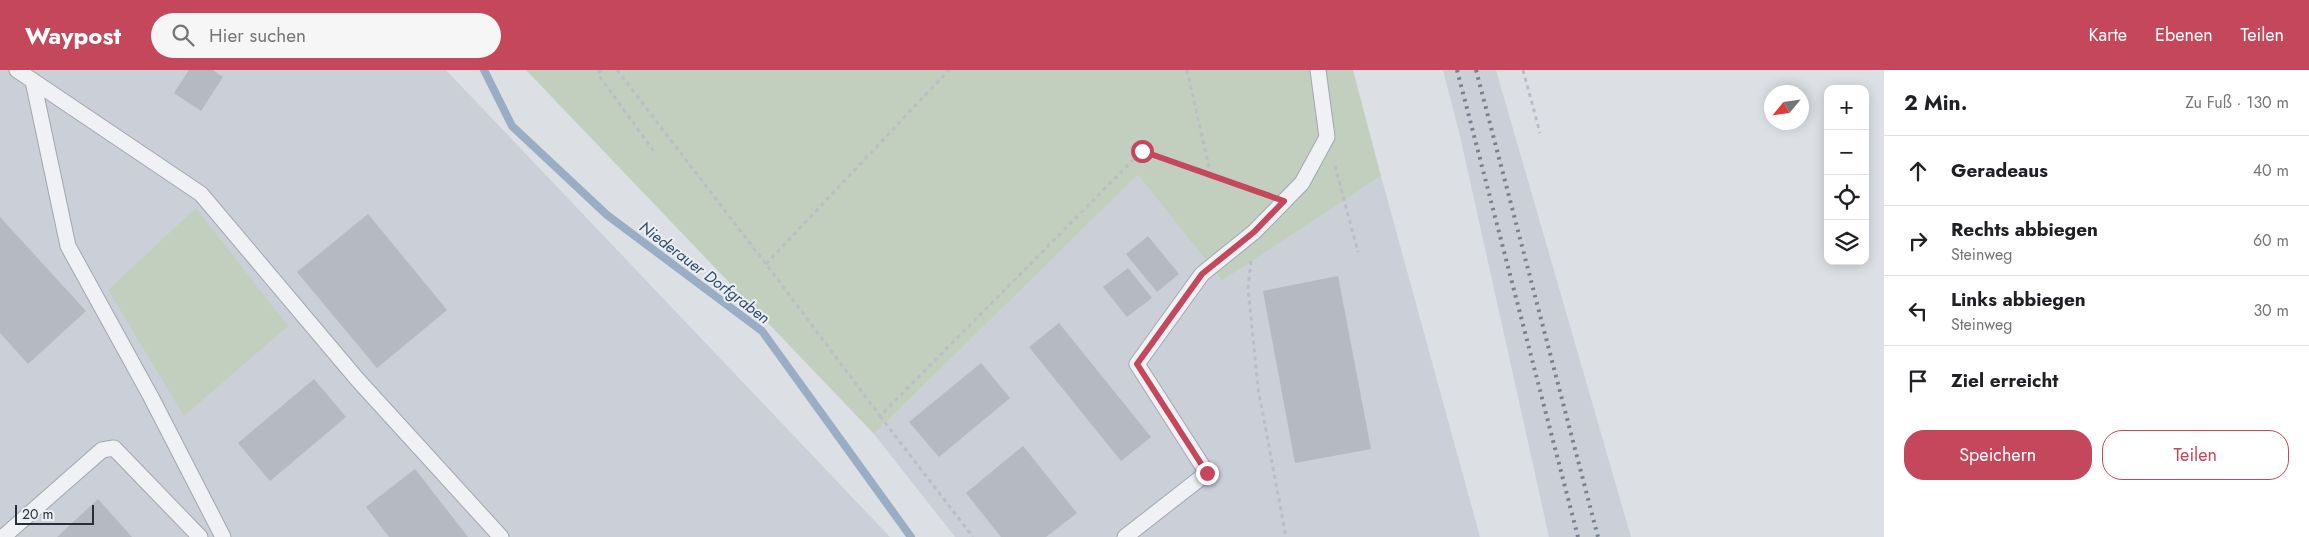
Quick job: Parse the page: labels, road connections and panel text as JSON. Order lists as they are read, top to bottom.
{
  "water": ["Niederauer Dorfgraben"],
  "scale_bar": "20 m",
  "north": "bottom left",
  "page": {
    "header": "Waypost",
    "search": "Hier suchen",
    "nav": ["Karte", "Ebenen", "Teilen"],
    "heading": ["2 Min.", "Zu Fuß · 130 m"],
    "map_buttons": ["+", "−"],
    "list": [
      ["Geradeaus", "40 m"],
      ["Rechts abbiegen", "Steinweg", "60 m"],
      ["Links abbiegen", "Steinweg", "30 m"],
      "Ziel erreicht"
    ],
    "buttons": ["Speichern", "Teilen"],
    "scale": "20 m"
  }
}
